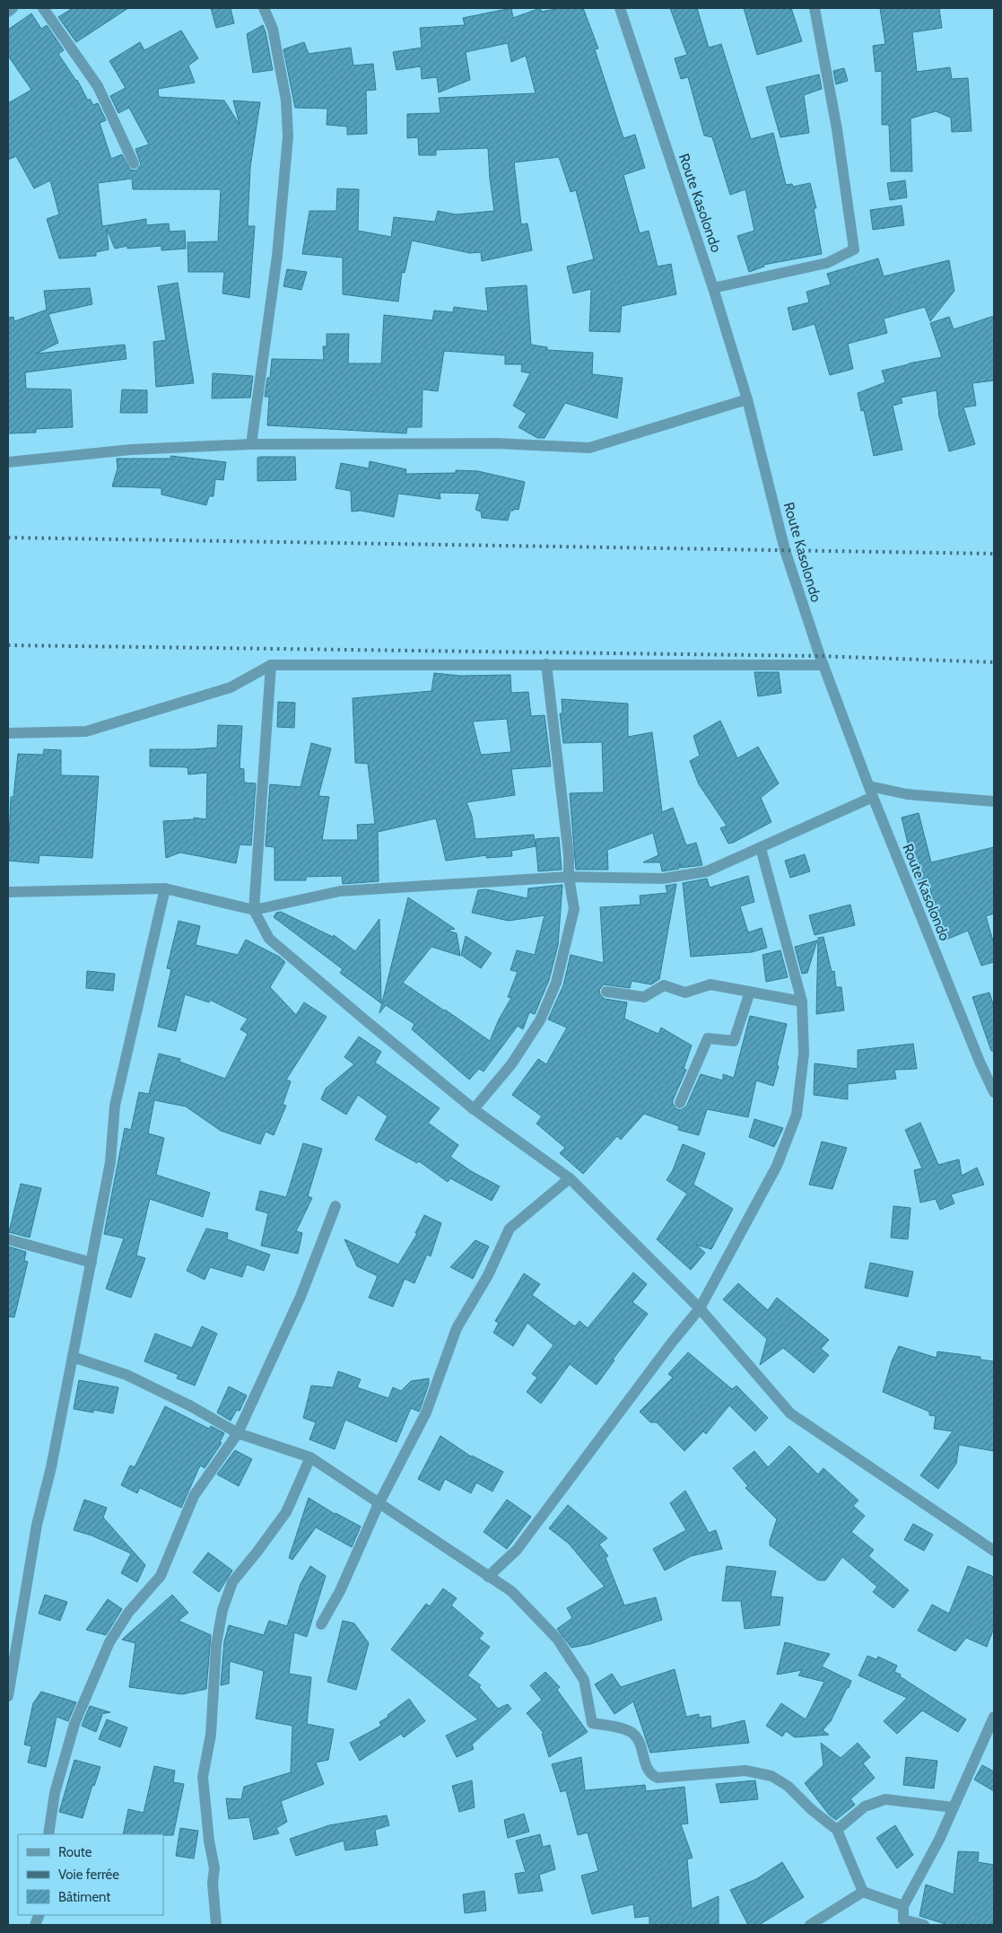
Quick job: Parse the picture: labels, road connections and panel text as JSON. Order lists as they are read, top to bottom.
{
  "streets": {
    "street": ["Route Kasolondo"]
  },
  "legend": ["Route", "Voie ferrée", "Bâtiment"]
}
